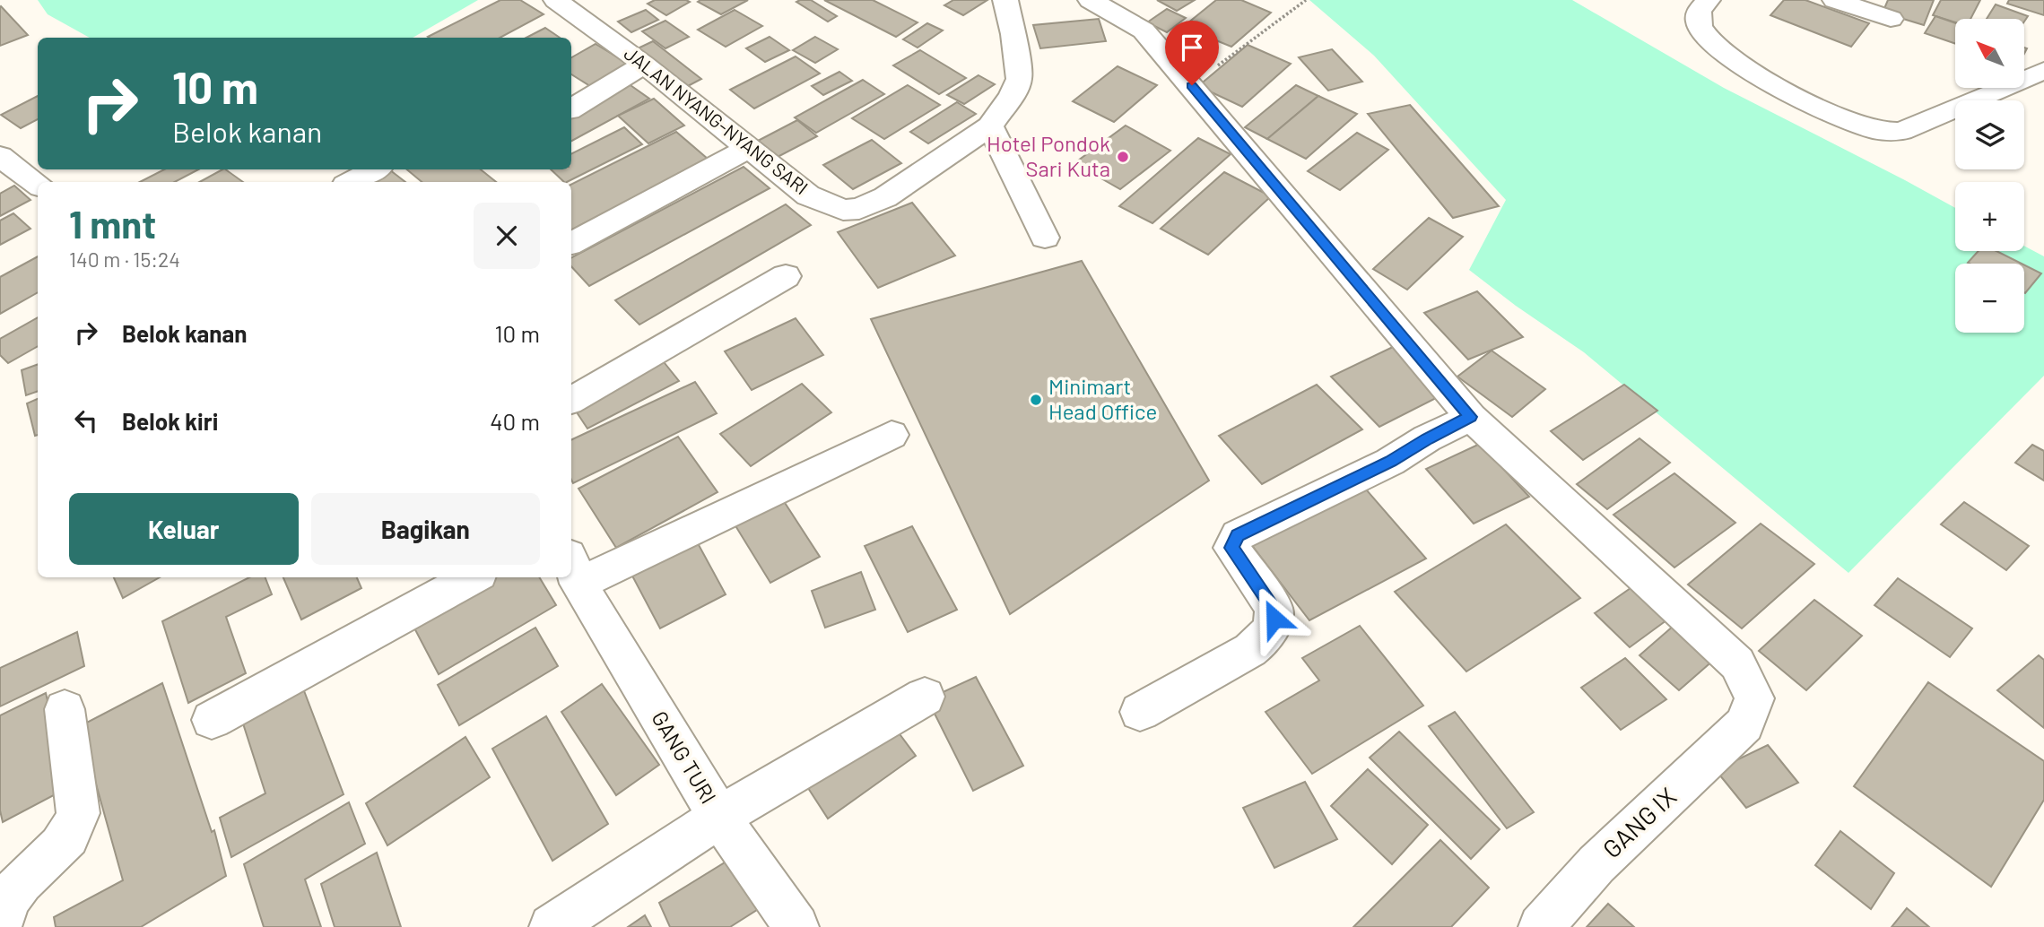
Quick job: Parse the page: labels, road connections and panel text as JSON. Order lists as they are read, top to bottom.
{
  "streets": {
    "street": ["JALAN NYANG-NYANG SARI", "GANG TURI", "GANG IX"]
  },
  "places": ["Hotel Pondok Sari Kuta", "Minimart Head Office"],
  "north": "top left",
  "page": {
    "map_buttons": ["+", "−"],
    "turn": ["10 m", "Belok kanan"],
    "heading": ["1 mnt", "140 m · 15:24"],
    "list": [
      {
        "name": "Belok kanan",
        "value": "10 m"
      },
      {
        "name": "Belok kiri",
        "value": "40 m"
      }
    ],
    "buttons": ["Keluar", "Bagikan"]
  }
}
